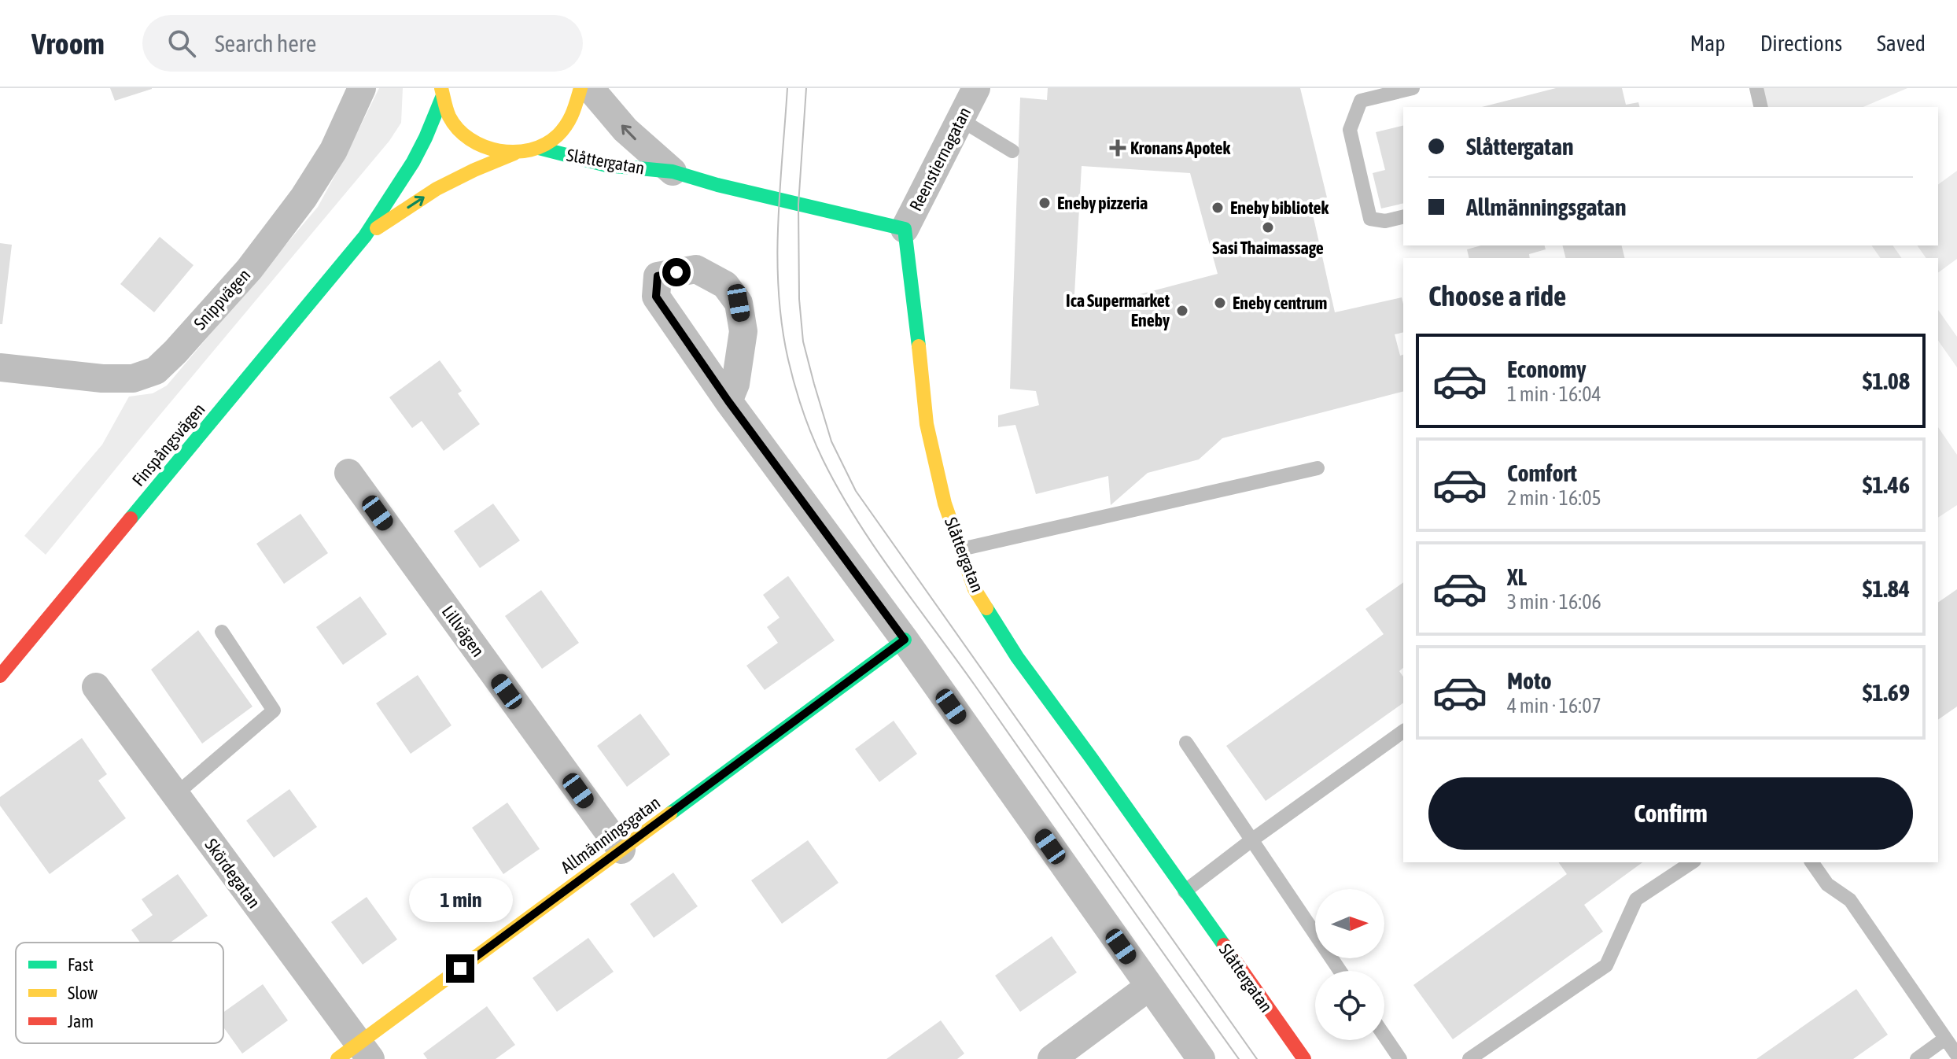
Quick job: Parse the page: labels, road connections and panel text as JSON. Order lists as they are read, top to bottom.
{
  "streets": {
    "street": [
      "Reenstiernagatan",
      "Slåttergatan",
      "Snippvägen",
      "Finspångsvägen",
      "Lillvägen",
      "Allmänningsgatan",
      "Skördegatan"
    ]
  },
  "crossings": [
    ["Reenstiernagatan", "Slåttergatan"],
    ["Lillvägen", "Allmänningsgatan"],
    ["Allmänningsgatan", "Skördegatan"]
  ],
  "places": {
    "health": ["Kronans Apotek"],
    "other": [
      "Eneby pizzeria",
      "Eneby bibliotek",
      "Sasi Thaimassage",
      "Eneby centrum",
      "Ica Supermarket Eneby"
    ]
  },
  "legend": ["Fast", "Slow", "Jam"],
  "north": "right",
  "page": {
    "header": "Vroom",
    "search": "Search here",
    "nav": ["Map", "Directions", "Saved"],
    "banner": ["Slåttergatan", "Allmänningsgatan"],
    "heading": "Choose a ride",
    "list": [
      {
        "name": "Economy",
        "note": "1 min · 16:04",
        "value": "$1.08"
      },
      {
        "name": "Comfort",
        "note": "2 min · 16:05",
        "value": "$1.46"
      },
      {
        "name": "XL",
        "note": "3 min · 16:06",
        "value": "$1.84"
      },
      {
        "name": "Moto",
        "note": "4 min · 16:07",
        "value": "$1.69"
      }
    ],
    "buttons": "Confirm",
    "bubble": "1 min"
  }
}
